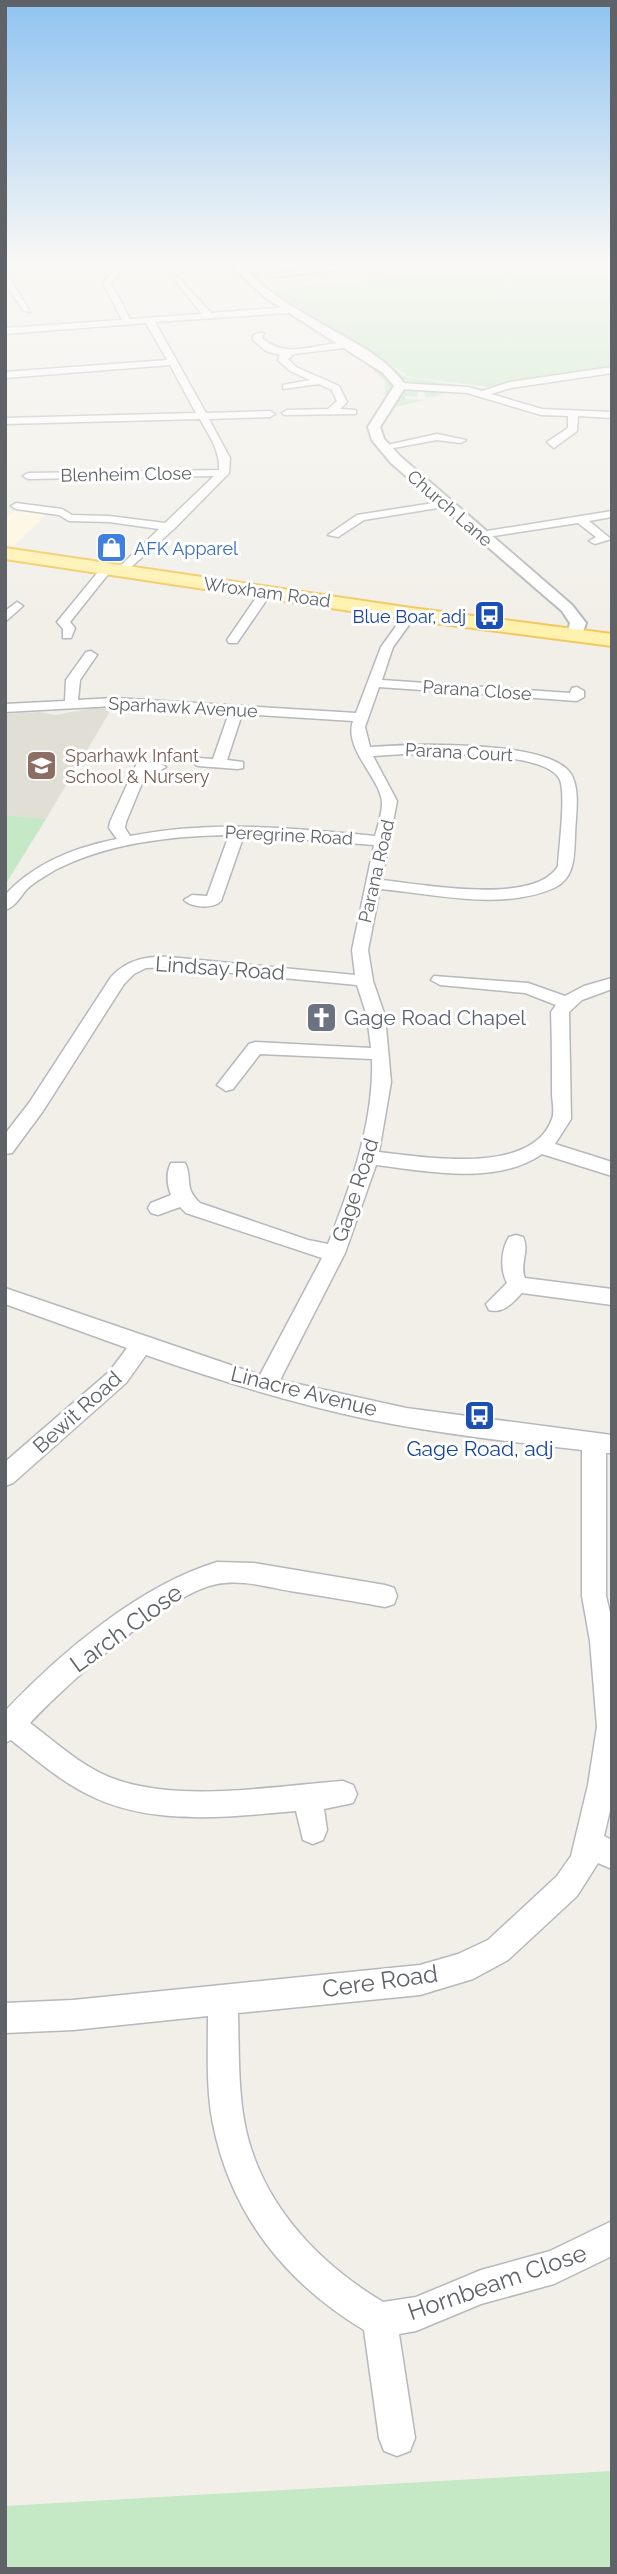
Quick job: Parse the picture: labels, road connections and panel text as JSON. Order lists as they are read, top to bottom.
{
  "streets": {
    "main road": ["Wroxham Road"],
    "street": [
      "Blenheim Close",
      "Church Lane",
      "Parana Close",
      "Sparhawk Avenue",
      "Parana Court",
      "Peregrine Road",
      "Parana Road",
      "Lindsay Road",
      "Gage Road",
      "Linacre Avenue",
      "Bewit Road",
      "Larch Close",
      "Cere Road",
      "Hornbeam Close"
    ]
  },
  "crossings": [
    ["Church Lane", "Wroxham Road"],
    ["Wroxham Road", "Parana Road"],
    ["Parana Close", "Parana Road"],
    ["Sparhawk Avenue", "Parana Road"],
    ["Parana Court", "Parana Road"],
    ["Peregrine Road", "Parana Road"],
    ["Parana Road", "Lindsay Road"],
    ["Parana Road", "Gage Road"],
    ["Lindsay Road", "Gage Road"],
    ["Gage Road", "Linacre Avenue"],
    ["Linacre Avenue", "Bewit Road"],
    ["Linacre Avenue", "Cere Road"],
    ["Cere Road", "Hornbeam Close"]
  ],
  "places": {
    "shop": ["AFK Apparel"],
    "bus stop": ["Blue Boar, adj", "Gage Road, adj"],
    "school or university": ["Sparhawk Infant School & Nursery"],
    "church": ["Gage Road Chapel"]
  }
}
